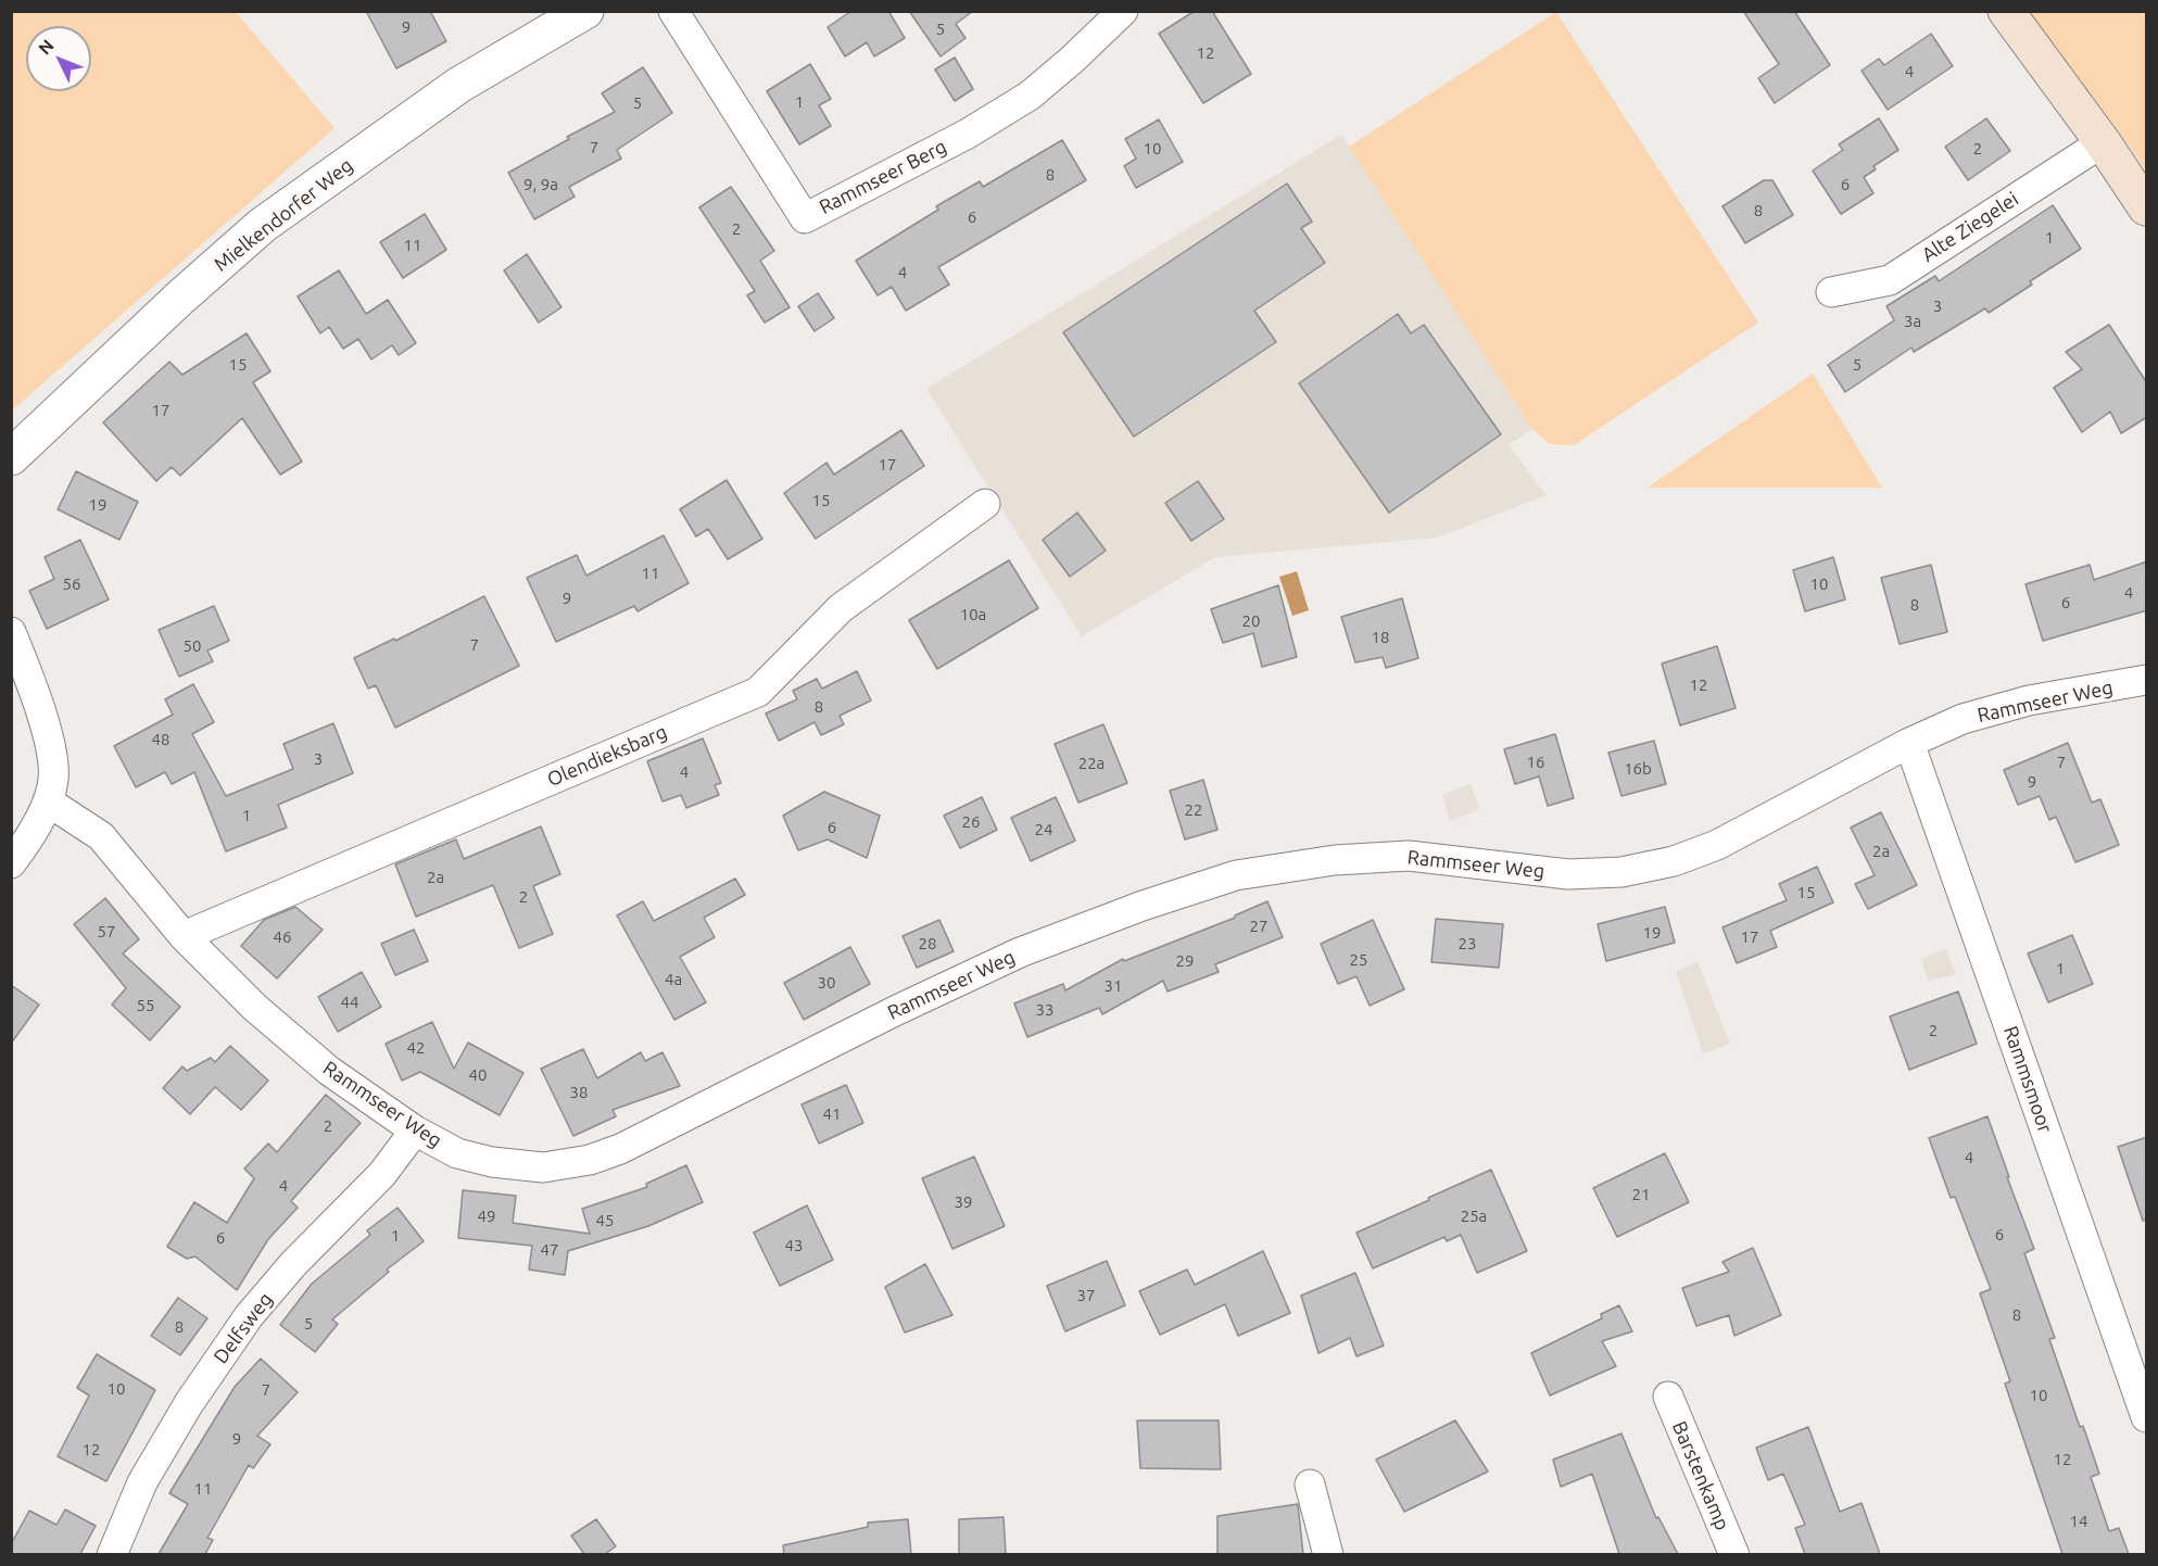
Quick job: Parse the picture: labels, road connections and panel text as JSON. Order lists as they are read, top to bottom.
{
  "streets": {
    "street": [
      "Rammseer Berg",
      "Mielkendorfer Weg",
      "Alte Ziegelei",
      "Rammseer Weg",
      "Olendieksbarg",
      "Rammsmoor",
      "Delfsweg",
      "Barstenkamp"
    ]
  },
  "crossings": [
    ["Rammseer Weg", "Olendieksbarg"],
    ["Rammseer Weg", "Rammsmoor"],
    ["Rammseer Weg", "Delfsweg"]
  ],
  "house_numbers": [
    "9",
    "5",
    "12",
    "4",
    "1",
    "5",
    "7",
    "10",
    "2",
    "8",
    "9, 9a",
    "6",
    "8",
    "6",
    "2",
    "1",
    "11",
    "4",
    "3",
    "3a",
    "15",
    "5",
    "17",
    "17",
    "15",
    "19",
    "11",
    "56",
    "10",
    "4",
    "9",
    "6",
    "8",
    "10a",
    "20",
    "18",
    "7",
    "50",
    "12",
    "8",
    "48",
    "3",
    "16",
    "7",
    "22a",
    "16b",
    "4",
    "9",
    "22",
    "1",
    "26",
    "6",
    "24",
    "2a",
    "2a",
    "15",
    "2",
    "27",
    "57",
    "19",
    "46",
    "17",
    "28",
    "23",
    "25",
    "29",
    "1",
    "4a",
    "30",
    "31",
    "44",
    "55",
    "33",
    "2",
    "42",
    "40",
    "38",
    "41",
    "2",
    "4",
    "4",
    "21",
    "39",
    "49",
    "25a",
    "45",
    "6",
    "1",
    "6",
    "43",
    "47",
    "37",
    "8",
    "5",
    "8",
    "10",
    "7",
    "10",
    "9",
    "12",
    "12",
    "11",
    "14"
  ],
  "north": "top left"
}
